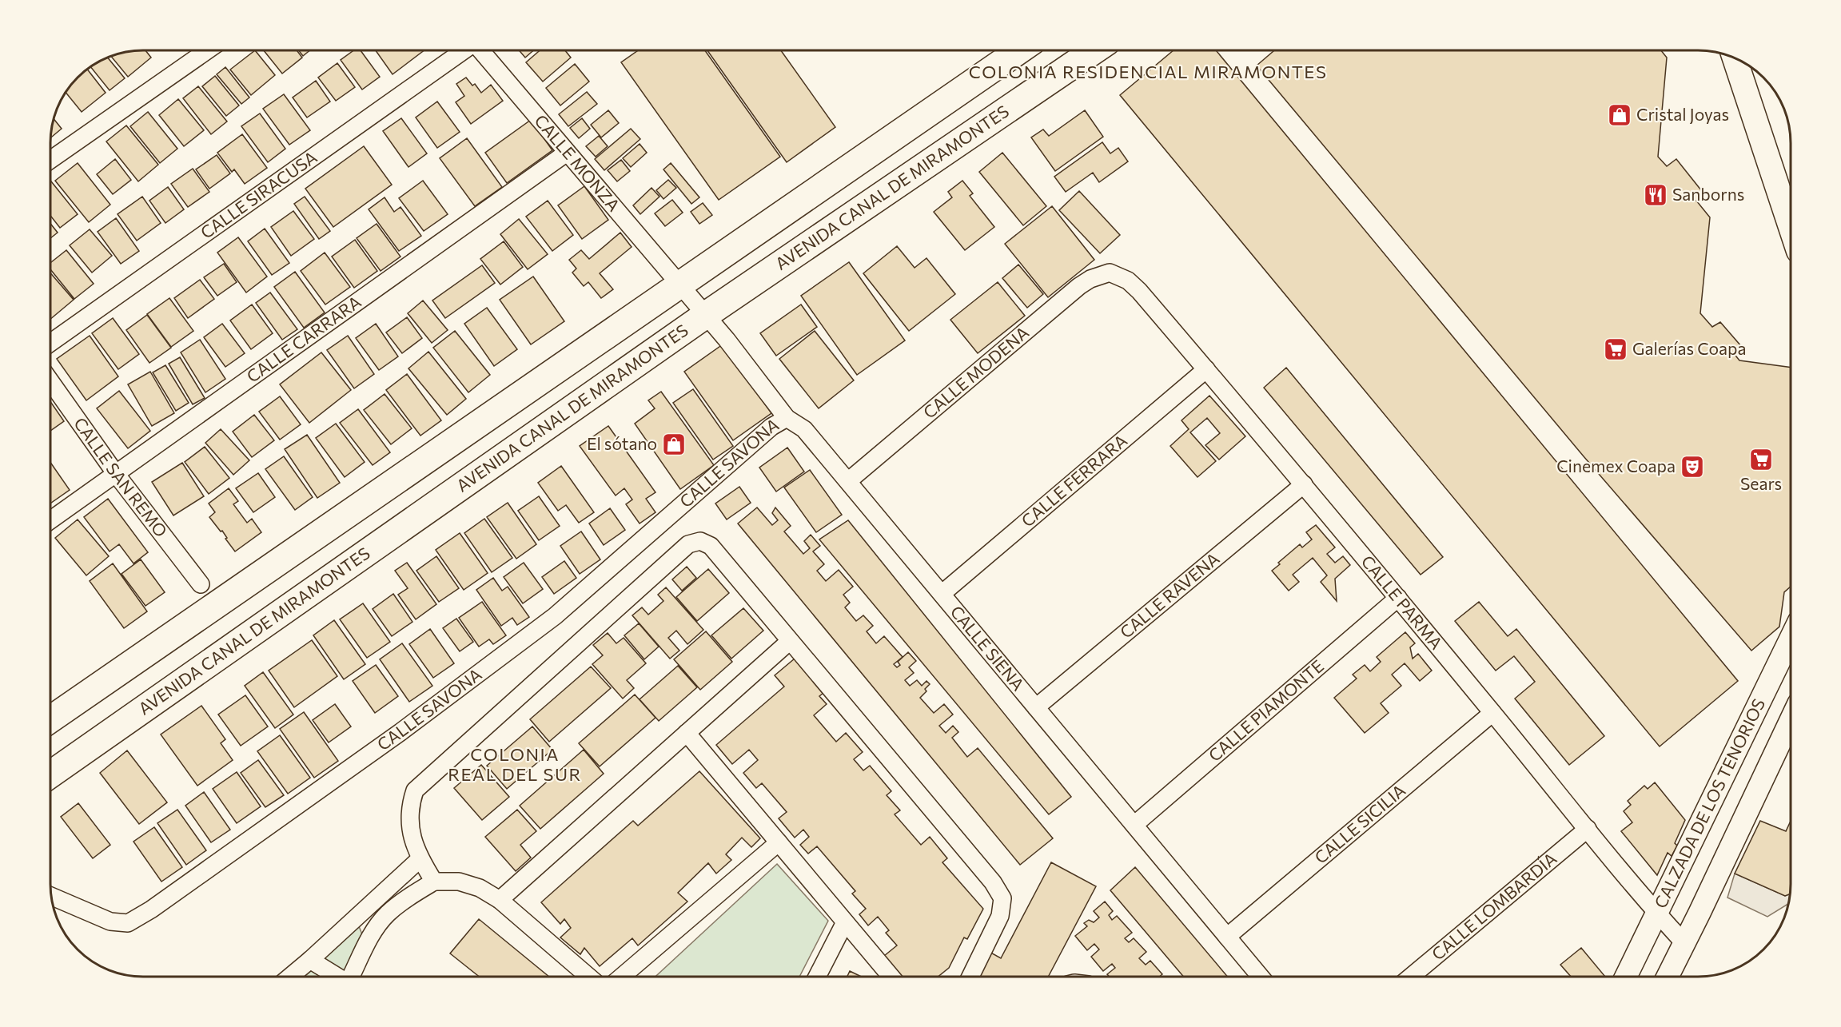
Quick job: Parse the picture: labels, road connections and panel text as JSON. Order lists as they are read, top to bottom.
{
  "streets": {
    "main road": ["AVENIDA CANAL DE MIRAMONTES"],
    "street": [
      "CALLE MONZA",
      "CALLE SIRACUSA",
      "CALLE CARRARA",
      "CALLE MODENA",
      "CALLE SAVONA",
      "CALLE SAN REMO",
      "CALLE FERRARA",
      "CALLE RAVENA",
      "CALLE PARMA",
      "CALLE SIENA",
      "CALLE PIAMONTE",
      "CALZADA DE LOS TENORIOS",
      "CALLE SICILIA",
      "CALLE LOMBARDÍA"
    ]
  },
  "crossings": [
    ["CALLE MONZA", "AVENIDA CANAL DE MIRAMONTES"],
    ["CALLE MONZA", "CALLE CARRARA"],
    ["CALLE MONZA", "CALLE SIENA"],
    ["AVENIDA CANAL DE MIRAMONTES", "CALLE SIENA"],
    ["CALLE CARRARA", "CALLE SAN REMO"],
    ["CALLE MODENA", "CALLE PARMA"],
    ["CALLE MODENA", "CALLE SIENA"],
    ["CALLE SAVONA", "CALLE SIENA"],
    ["CALLE FERRARA", "CALLE PARMA"],
    ["CALLE FERRARA", "CALLE SIENA"],
    ["CALLE RAVENA", "CALLE PARMA"],
    ["CALLE RAVENA", "CALLE SIENA"],
    ["CALLE PARMA", "CALLE PIAMONTE"],
    ["CALLE PARMA", "CALZADA DE LOS TENORIOS"],
    ["CALLE PARMA", "CALLE SICILIA"],
    ["CALLE PARMA", "CALLE LOMBARDÍA"],
    ["CALLE SIENA", "CALLE PIAMONTE"],
    ["CALLE SIENA", "CALLE SICILIA"]
  ],
  "districts": ["COLONIA RESIDENCIAL MIRAMONTES", "COLONIA REAL DEL SUR"],
  "places": {
    "shop": ["Cristal Joyas", "El sótano"],
    "restaurant": ["Sanborns"],
    "supermarket": ["Galerías Coapa", "Sears"],
    "theatre": ["Cinemex Coapa"]
  }
}
